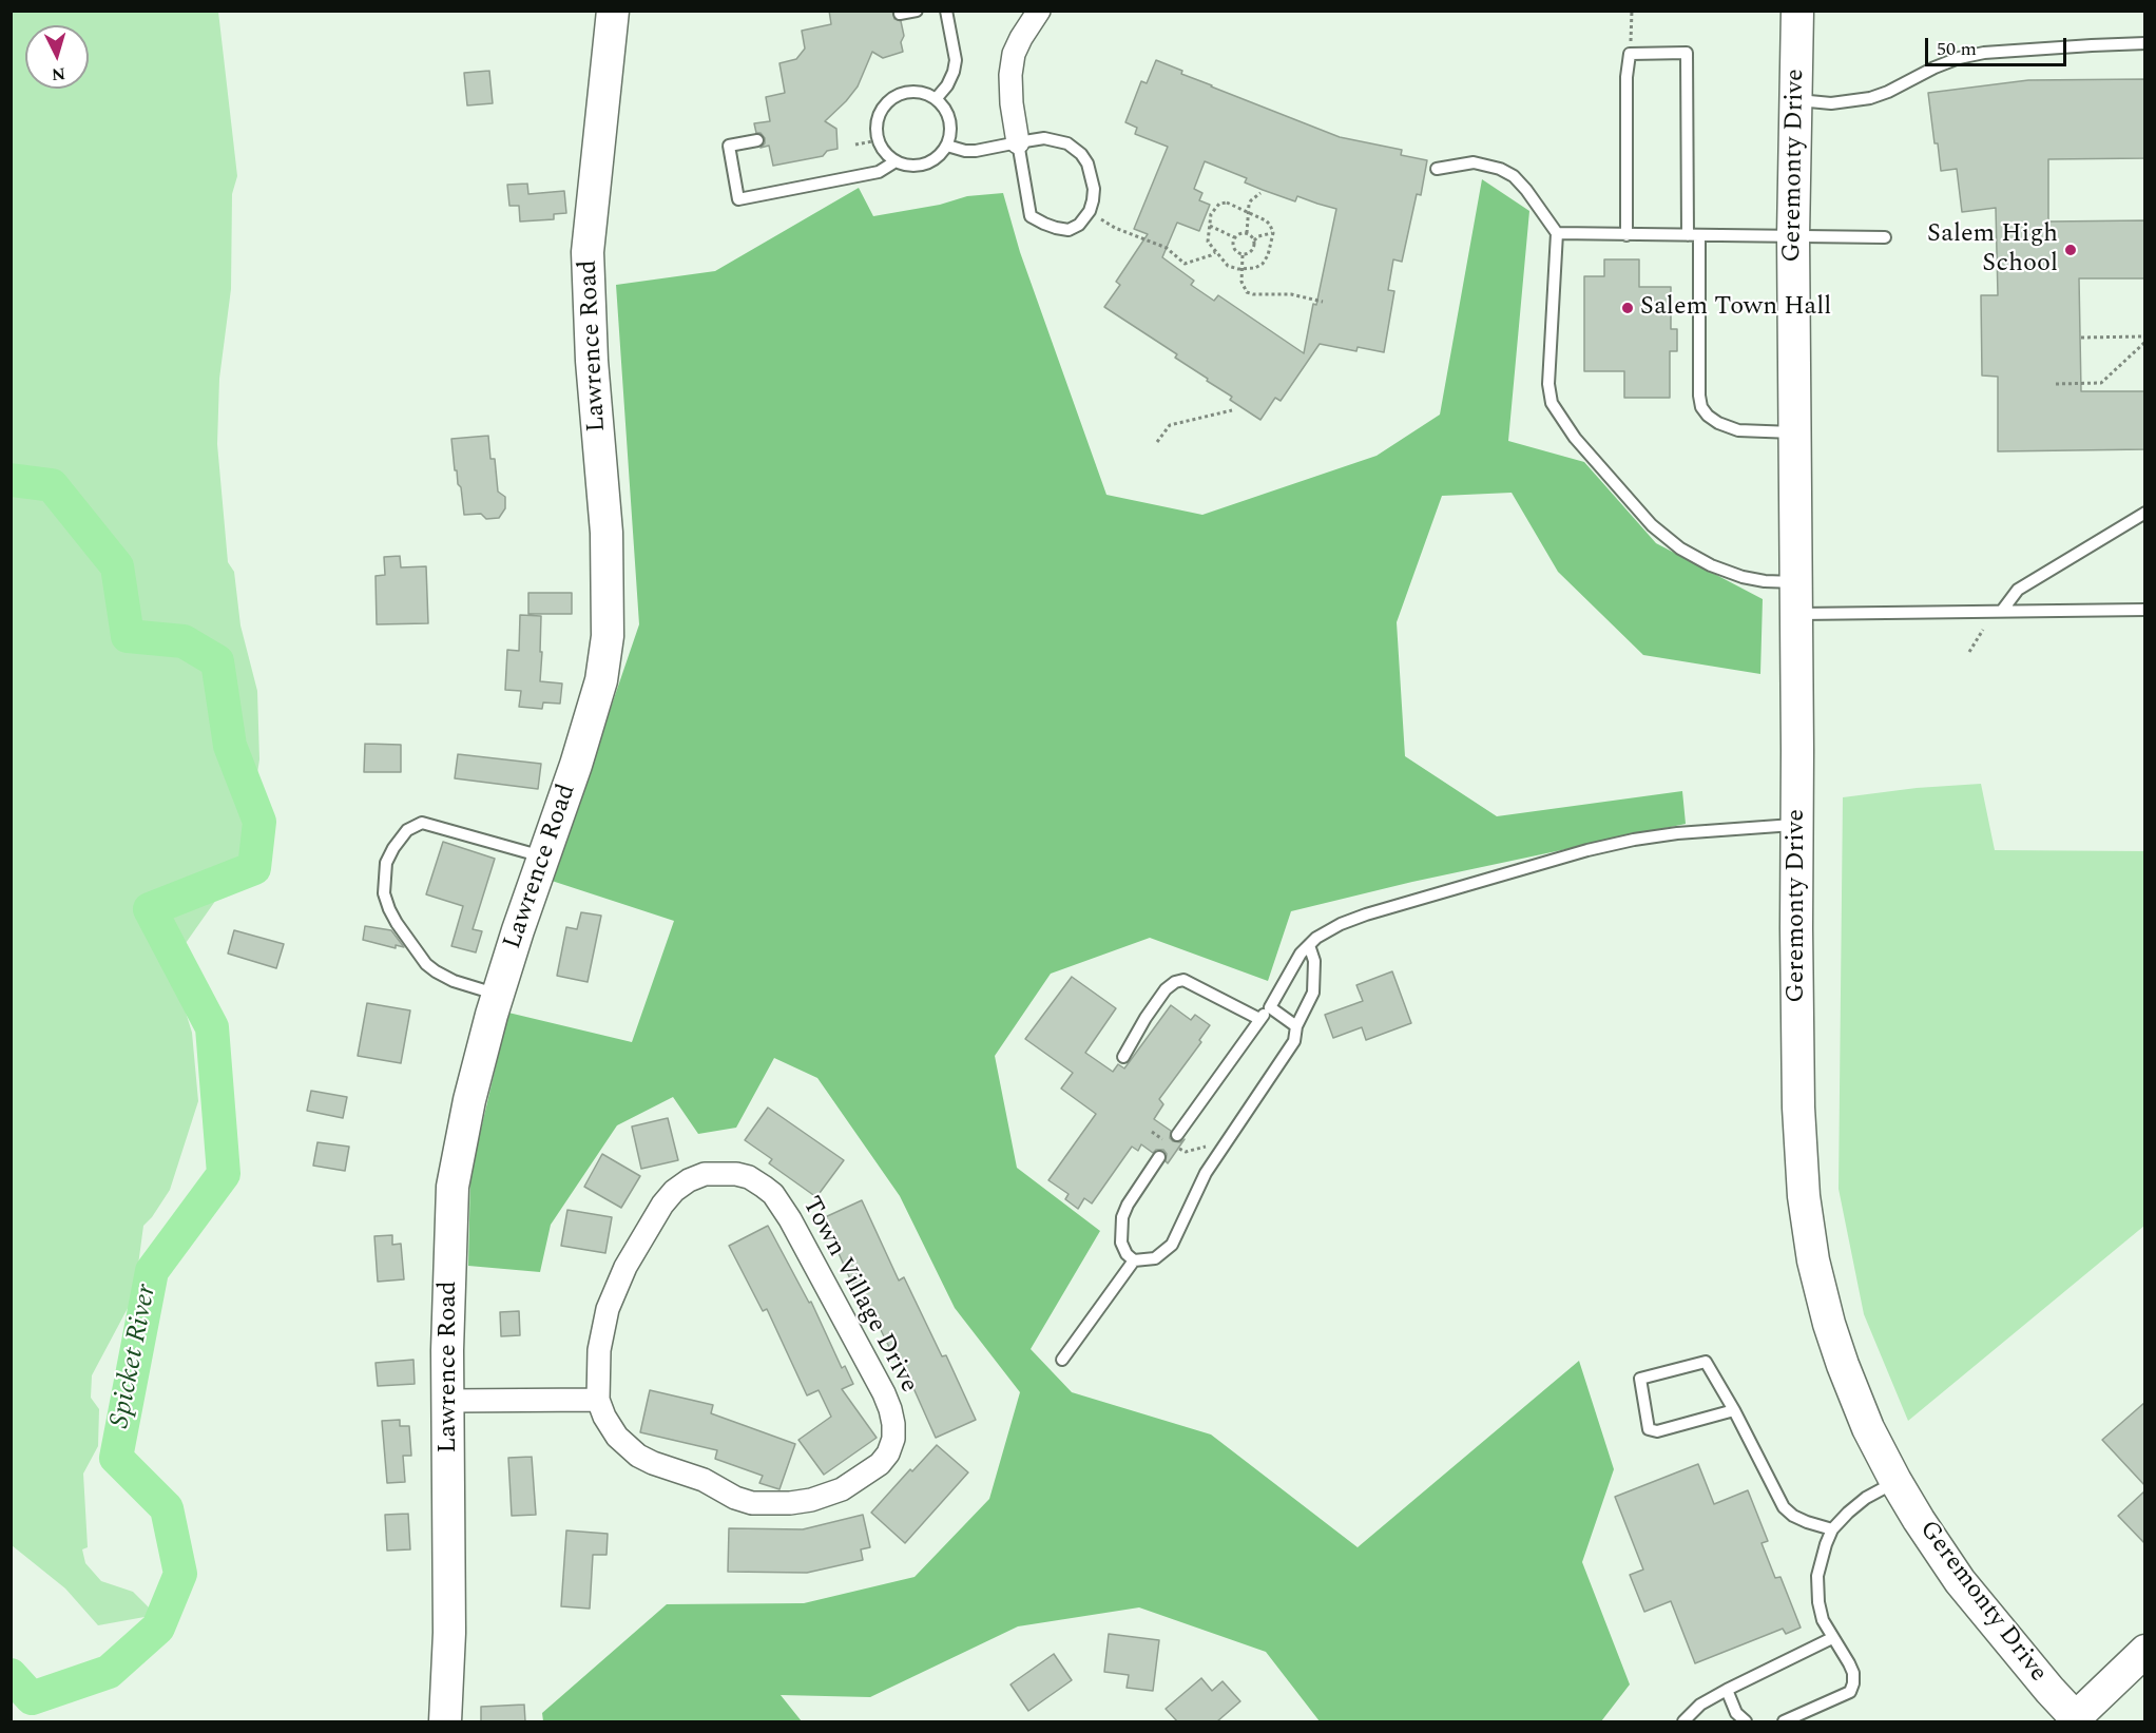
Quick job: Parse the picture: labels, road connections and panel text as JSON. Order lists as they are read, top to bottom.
{
  "streets": {
    "street": ["Geremonty Drive", "Lawrence Road", "Town Village Drive"]
  },
  "water": ["Spicket River"],
  "places": ["Salem High School", "Salem Town Hall"],
  "scale_bar": "50 m",
  "north": "bottom"
}
